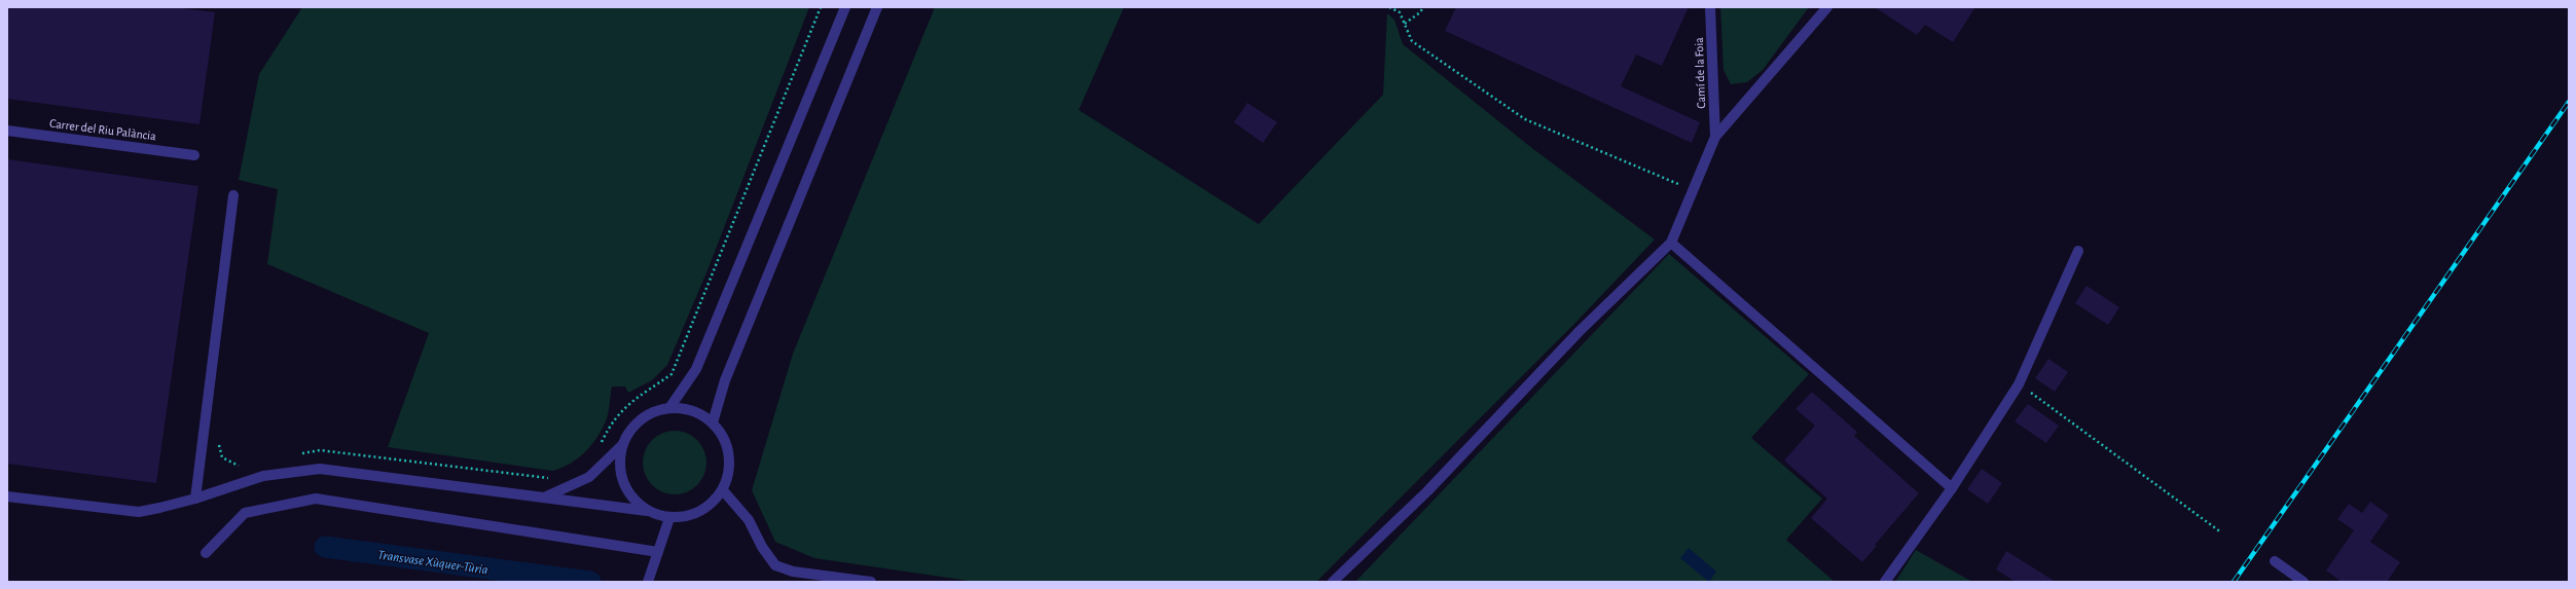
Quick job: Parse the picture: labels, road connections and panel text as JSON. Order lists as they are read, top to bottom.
{
  "streets": {
    "street": ["Camí de la Foia", "Carrer del Riu Palància"]
  },
  "water": ["Transvase Xùquer-Tùria"]
}
